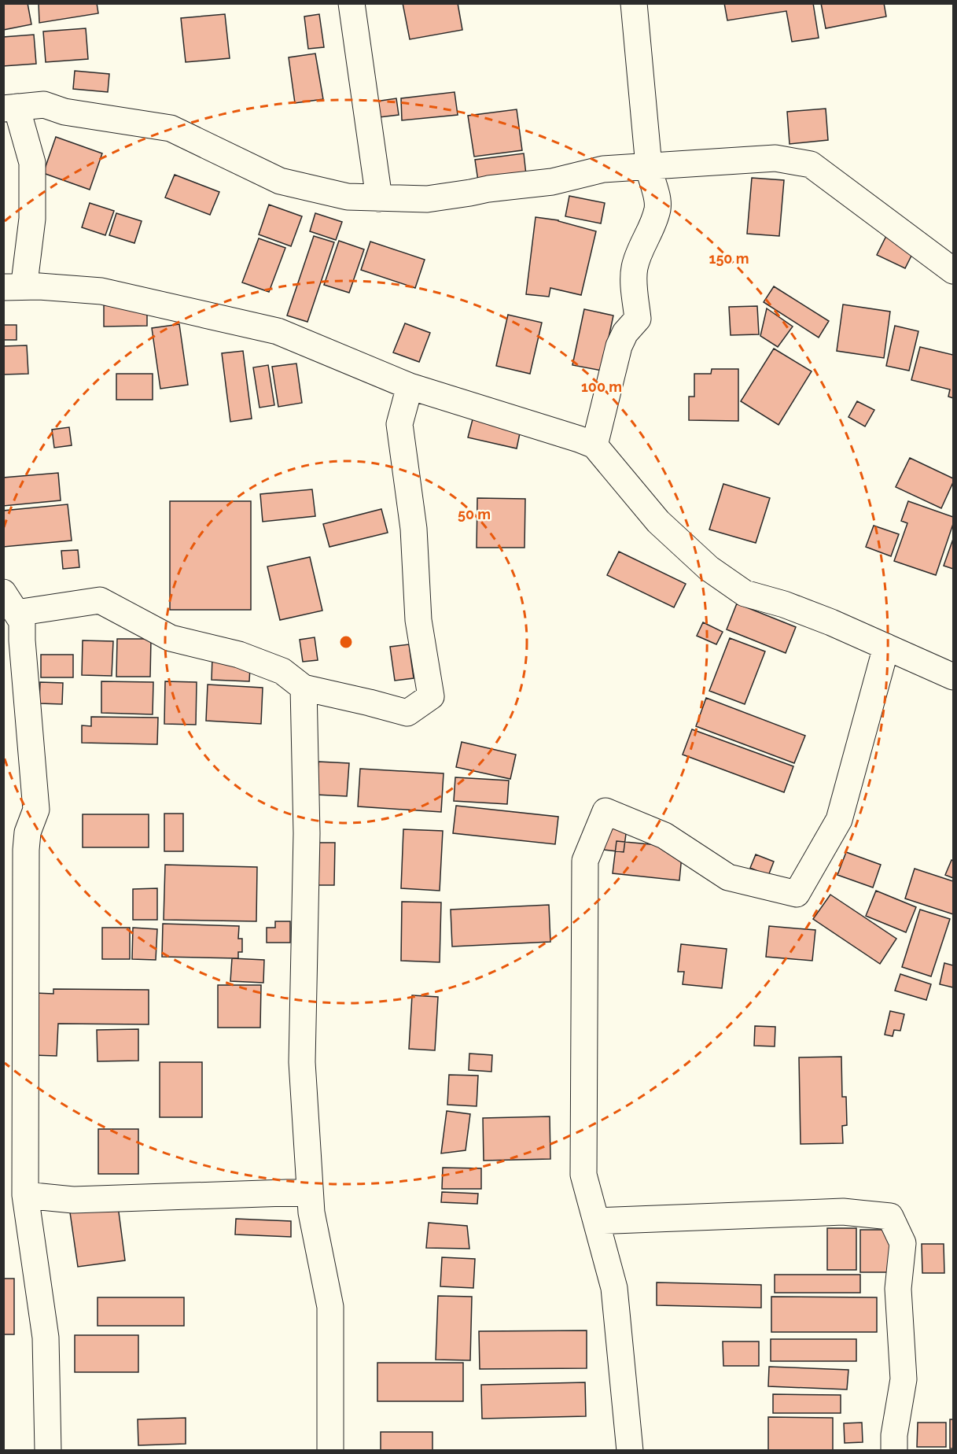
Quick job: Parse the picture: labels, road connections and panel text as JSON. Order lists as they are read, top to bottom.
{
  "rings": ["150 m", "100 m", "50 m"]
}
